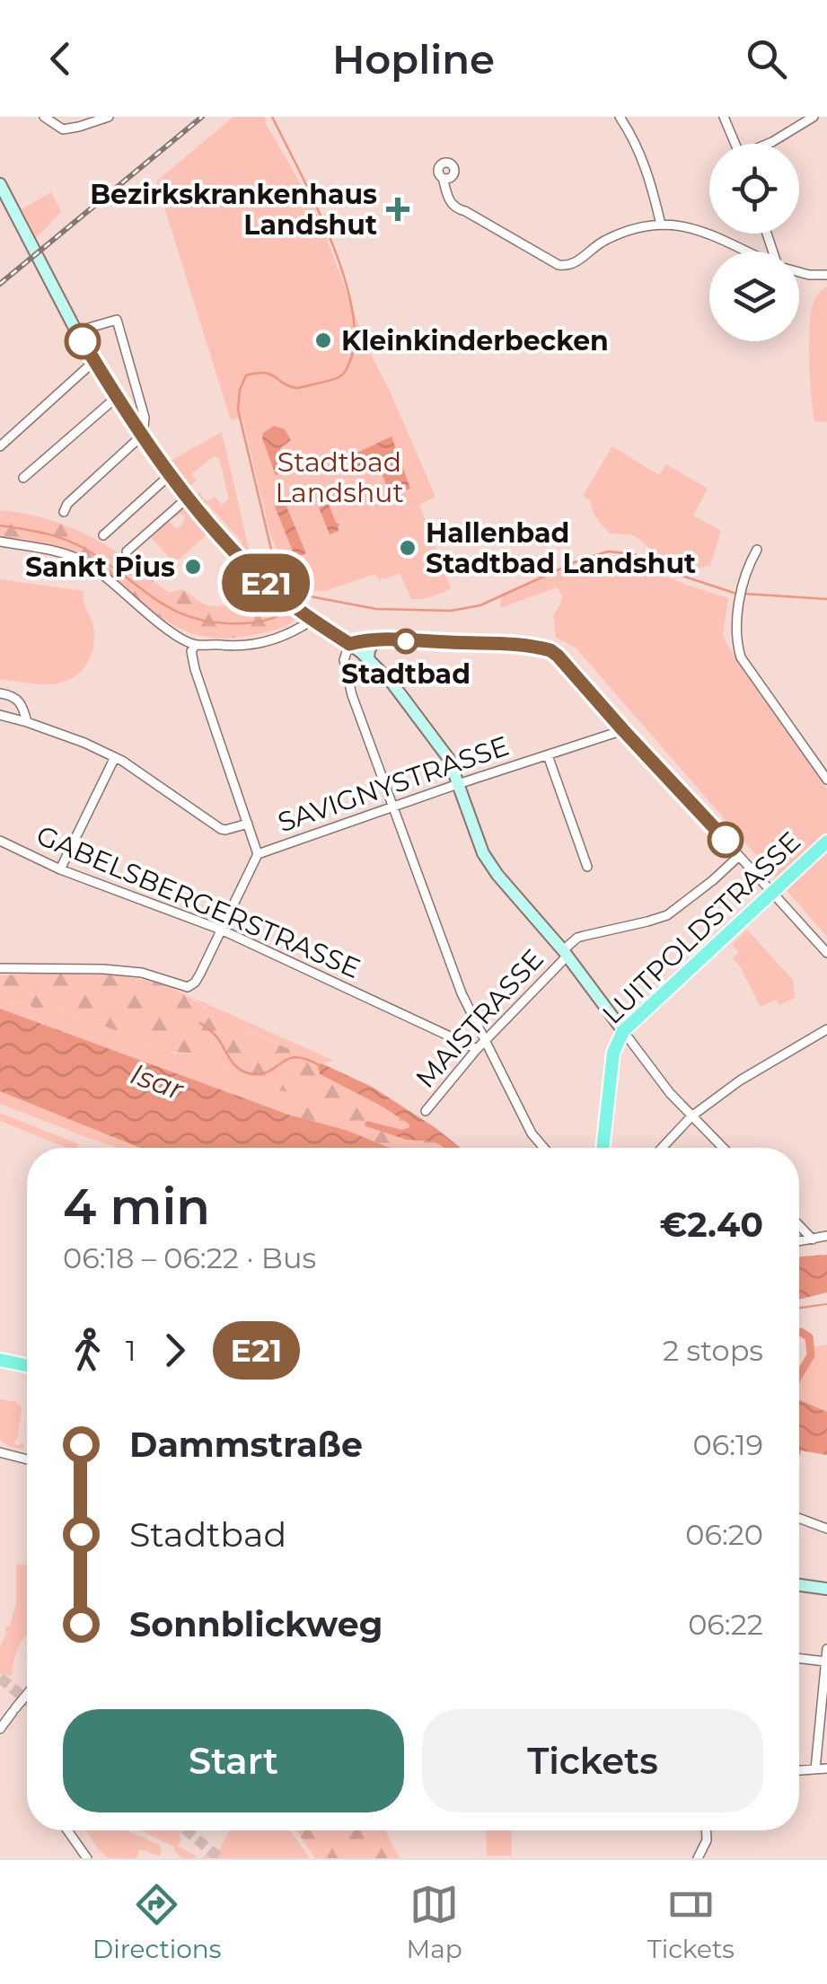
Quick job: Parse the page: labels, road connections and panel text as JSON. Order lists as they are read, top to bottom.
{
  "streets": {
    "main road": ["LUITPOLDSTRASSE"],
    "street": ["SAVIGNYSTRASSE", "GABELSBERGERSTRASSE", "MAISTRASSE"]
  },
  "crossings": [
    ["SAVIGNYSTRASSE", "GABELSBERGERSTRASSE"],
    ["GABELSBERGERSTRASSE", "MAISTRASSE"]
  ],
  "water": ["Isar"],
  "parks": ["Stadtbad Landshut"],
  "places": {
    "health": ["Bezirkskrankenhaus Landshut"],
    "other": [
      "Kleinkinderbecken",
      "Hallenbad Stadtbad Landshut",
      "Sankt Pius",
      "Stadtbad"
    ]
  },
  "lines": ["bus line E21"],
  "page": {
    "header": "Hopline",
    "on_map": "E21",
    "heading": ["4 min", "06:18 – 06:22 · Bus", "€2.40"],
    "legs": ["1", "E21", "2 stops"],
    "list": [
      {
        "name": "Dammstraße",
        "value": "06:19"
      },
      {
        "name": "Stadtbad",
        "value": "06:20"
      },
      {
        "name": "Sonnblickweg",
        "value": "06:22"
      }
    ],
    "buttons": ["Start", "Tickets"],
    "tabs": ["Directions", "Map", "Tickets"]
  }
}
